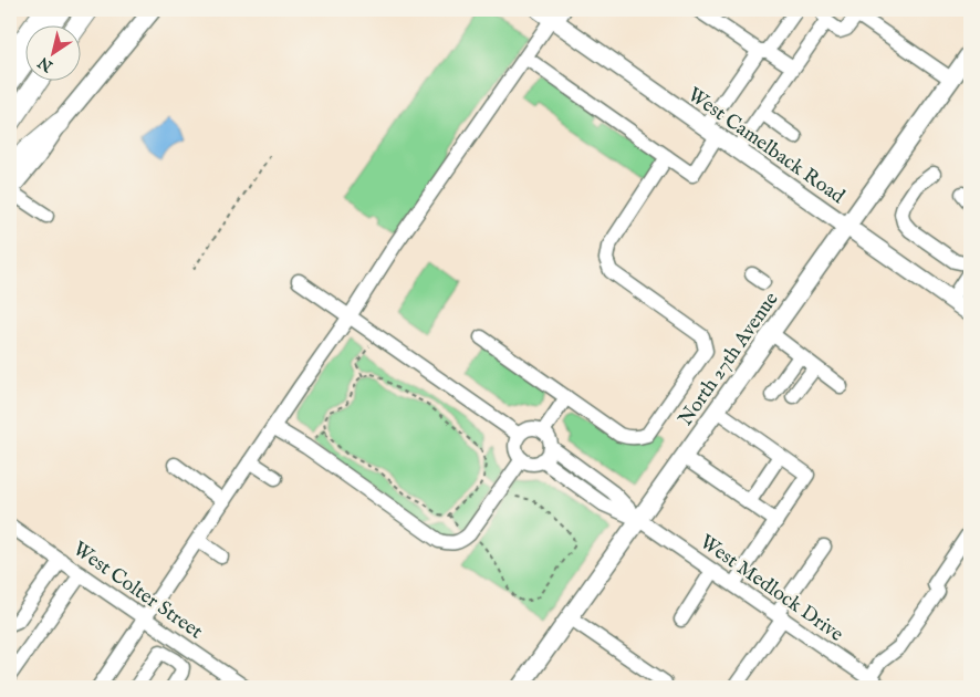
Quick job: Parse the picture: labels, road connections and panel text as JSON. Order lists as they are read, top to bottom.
{
  "streets": {
    "main road": ["West Camelback Road", "North 27th Avenue"],
    "street": ["West Medlock Drive", "West Colter Street"]
  },
  "crossings": [
    ["West Camelback Road", "North 27th Avenue"],
    ["North 27th Avenue", "West Medlock Drive"]
  ],
  "north": "bottom left"
}
